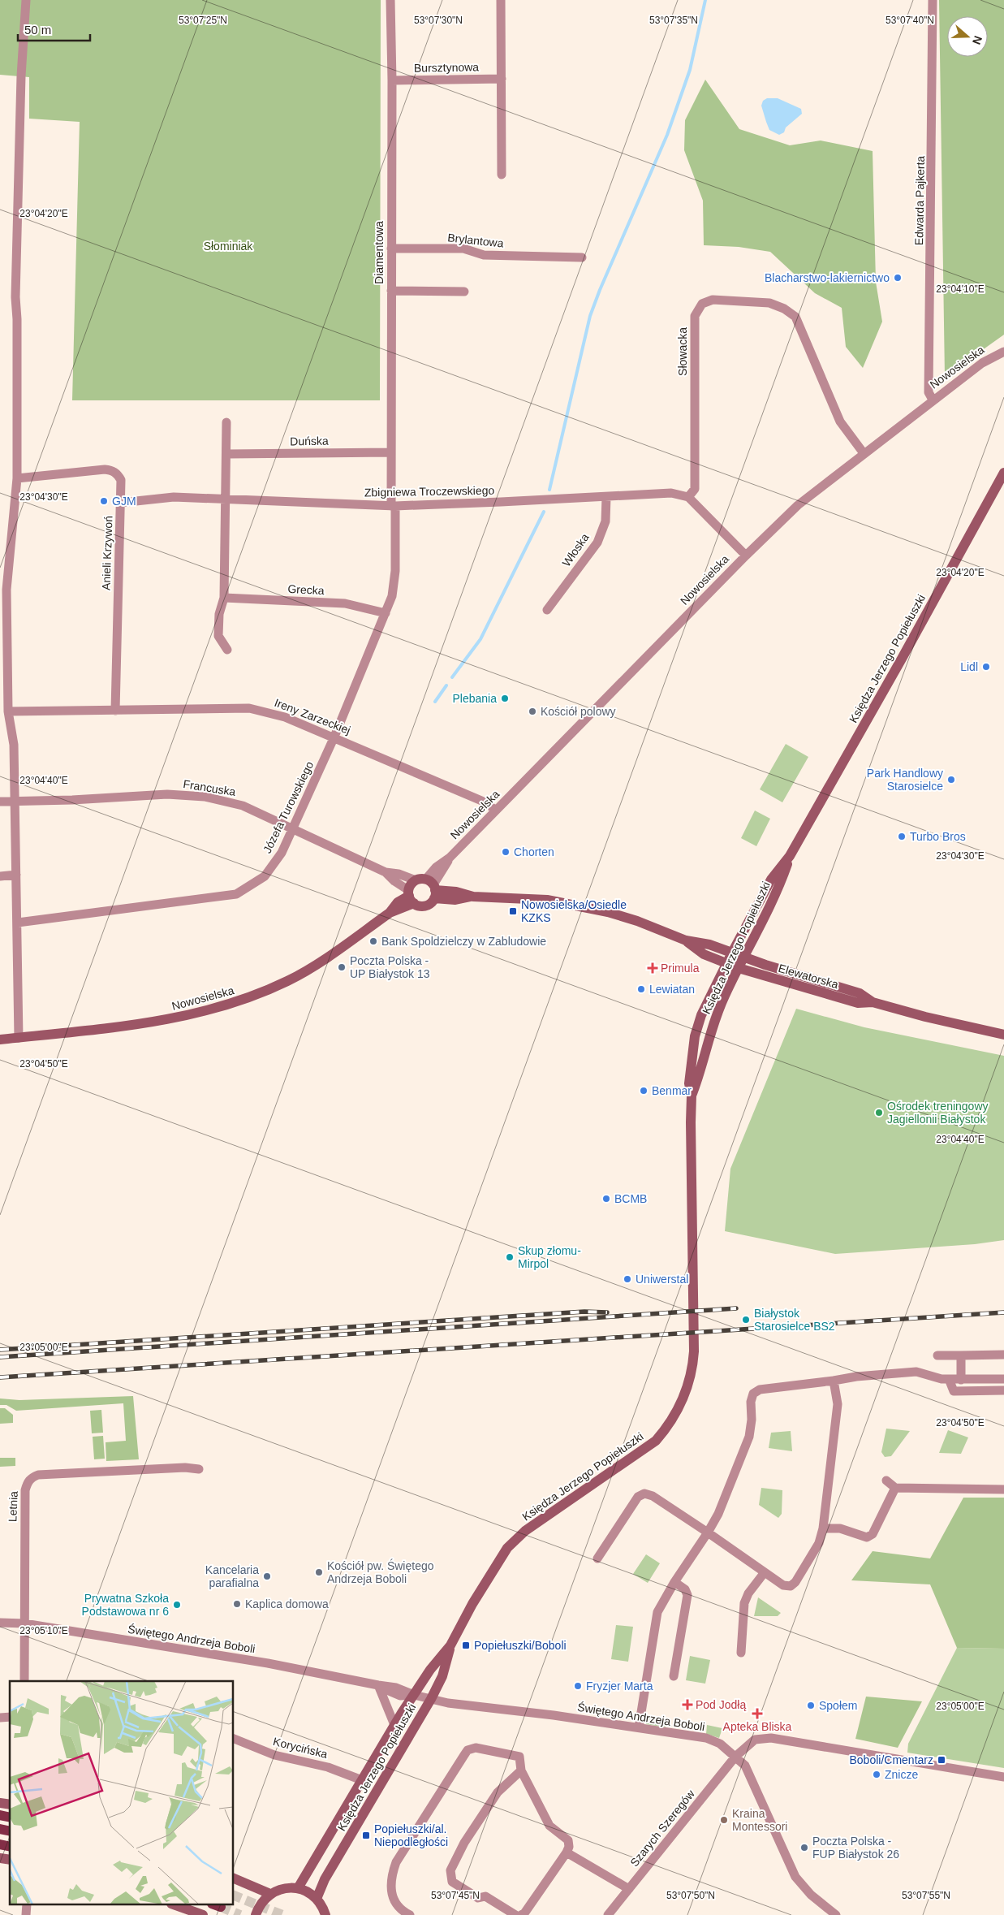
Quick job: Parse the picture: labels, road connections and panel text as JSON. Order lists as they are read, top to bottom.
{
  "streets": {
    "street": [
      "Bursztynowa",
      "Edwarda Pajkerta",
      "Brylantowa",
      "Diamentowa",
      "Słowacka",
      "Nowosielska",
      "Duńska",
      "Zbigniewa Troczewskiego",
      "Włoska",
      "Anieli Krzywoń",
      "Grecka",
      "Księdza Jerzego Popiełuszki",
      "Ireny Zarzeckiej",
      "Francuska",
      "Józefa Turowskiego",
      "Elewatorska",
      "Letnia",
      "Świętego Andrzeja Boboli",
      "Korycińska",
      "Szarych Szeregów"
    ]
  },
  "crossings": [
    ["Bursztynowa", "Diamentowa"],
    ["Edwarda Pajkerta", "Nowosielska"],
    ["Brylantowa", "Diamentowa"],
    ["Diamentowa", "Duńska"],
    ["Diamentowa", "Zbigniewa Troczewskiego"],
    ["Diamentowa", "Józefa Turowskiego"],
    ["Słowacka", "Nowosielska"],
    ["Słowacka", "Zbigniewa Troczewskiego"],
    ["Nowosielska", "Ireny Zarzeckiej"],
    ["Nowosielska", "Francuska"],
    ["Zbigniewa Troczewskiego", "Włoska"],
    ["Zbigniewa Troczewskiego", "Anieli Krzywoń"],
    ["Zbigniewa Troczewskiego", "Józefa Turowskiego"],
    ["Anieli Krzywoń", "Ireny Zarzeckiej"],
    ["Grecka", "Józefa Turowskiego"],
    ["Księdza Jerzego Popiełuszki", "Elewatorska"],
    ["Księdza Jerzego Popiełuszki", "Świętego Andrzeja Boboli"],
    ["Księdza Jerzego Popiełuszki", "Korycińska"],
    ["Ireny Zarzeckiej", "Józefa Turowskiego"],
    ["Francuska", "Józefa Turowskiego"],
    ["Letnia", "Świętego Andrzeja Boboli"],
    ["Świętego Andrzeja Boboli", "Szarych Szeregów"]
  ],
  "parks": ["Słominiak"],
  "places": {
    "other": [
      "Blacharstwo-lakiernictwo",
      "GJM",
      "Lidl",
      "Plebania",
      "Kościół polowy",
      "Park Handlowy Starosielce",
      "Turbo Bros",
      "Chorten",
      "Bank Spoldzielczy w Zabludowie",
      "Poczta Polska - UP Białystok 13",
      "Lewiatan",
      "Benmar",
      "Ośrodek treningowy Jagiellonii Białystok",
      "BCMB",
      "Skup złomu- Mirpol",
      "Uniwerstal",
      "Białystok Starosielce BS2",
      "Kościół pw. Świętego Andrzeja Boboli",
      "Kancelaria parafialna",
      "Kaplica domowa",
      "Prywatna Szkoła Podstawowa nr 6",
      "Fryzjer Marta",
      "Społem",
      "Znicze",
      "Kraina Montessori",
      "Poczta Polska - FUP Białystok 26"
    ],
    "transit": [
      "Nowosielska/Osiedle KZKS",
      "Popiełuszki/Boboli",
      "Boboli/Cmentarz",
      "Popiełuszki/al. Niepodległości"
    ],
    "health": ["Primula", "Pod Jodłą", "Apteka Bliska"]
  },
  "scale_bar": "50 m",
  "north": "right",
  "coordinates": [
    "53°07'25\"N",
    "53°07'35\"N",
    "53°07'30\"N",
    "53°07'40\"N",
    "23°04'20\"E",
    "23°04'10\"E",
    "23°04'30\"E",
    "23°04'40\"E",
    "23°04'50\"E",
    "23°05'00\"E",
    "23°05'10\"E",
    "53°07'45\"N",
    "53°07'50\"N",
    "53°07'55\"N"
  ]
}
